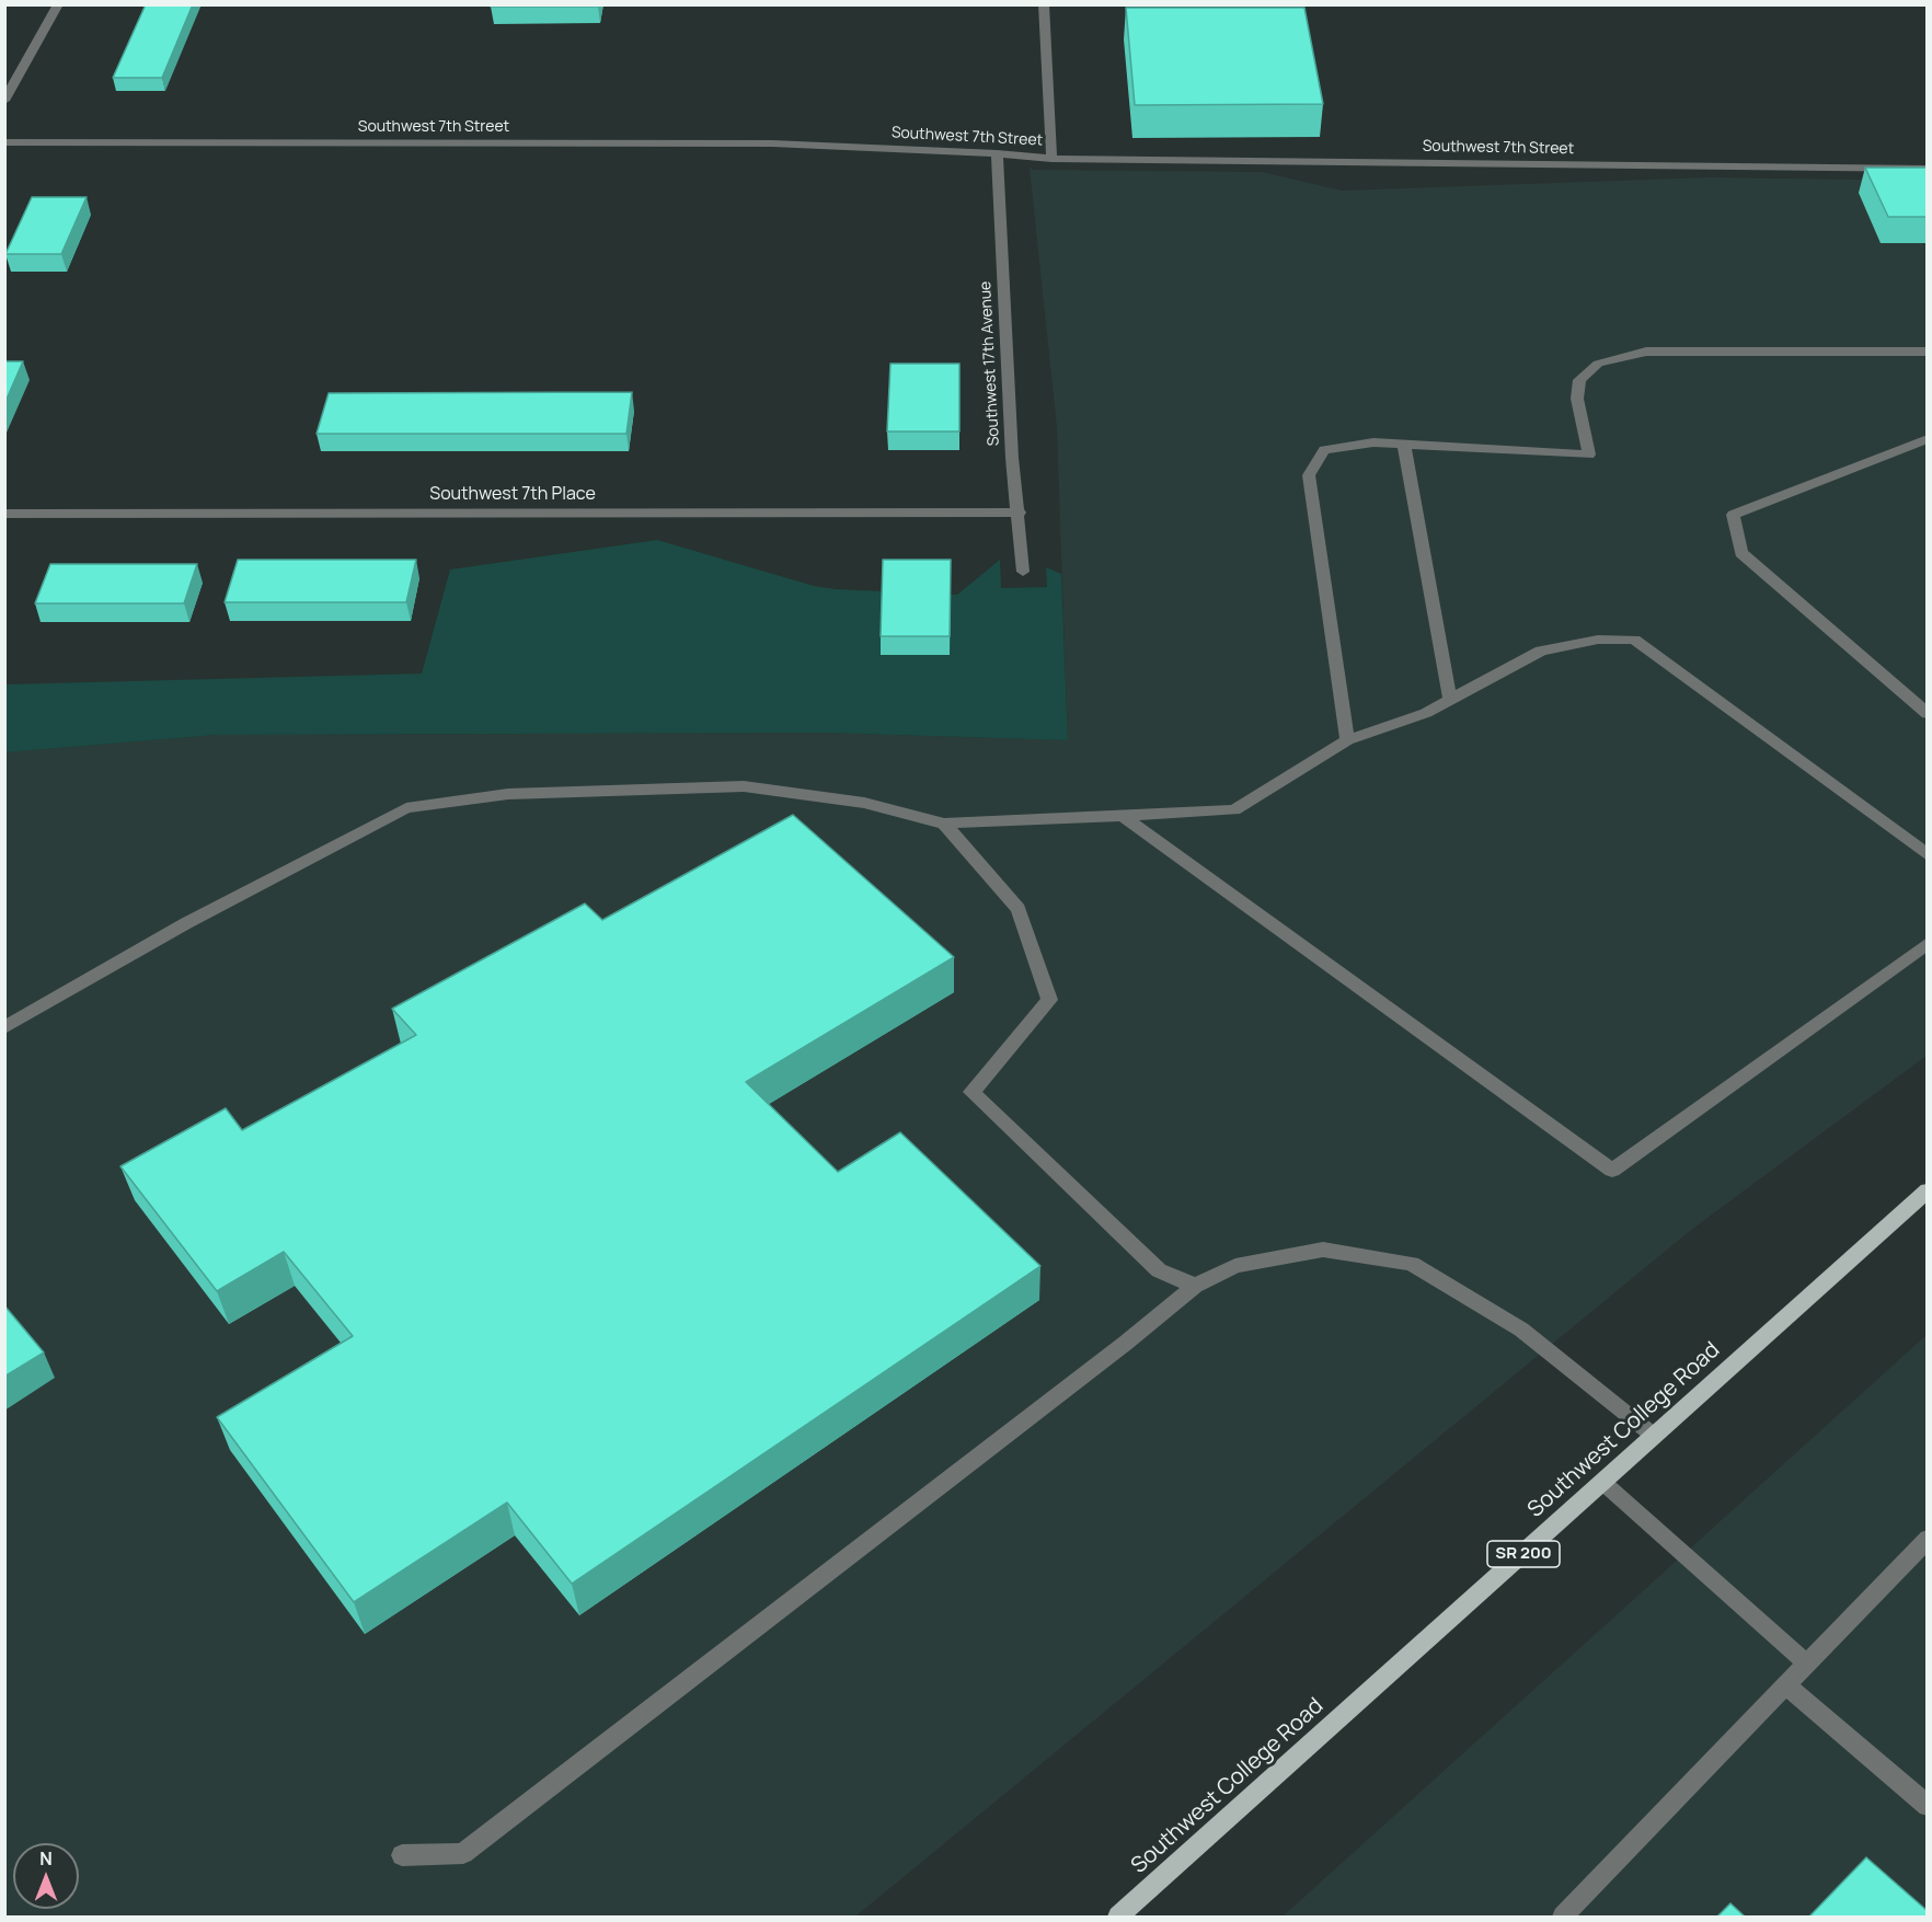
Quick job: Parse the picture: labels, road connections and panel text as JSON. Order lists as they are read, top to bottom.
{
  "streets": {
    "main road": ["Southwest College Road", "SR 200"],
    "street": ["Southwest 7th Street", "Southwest 17th Avenue", "Southwest 7th Place"]
  },
  "crossings": [
    ["Southwest 7th Street", "Southwest 17th Avenue"],
    ["Southwest 17th Avenue", "Southwest 7th Place"]
  ],
  "north": "top"
}
